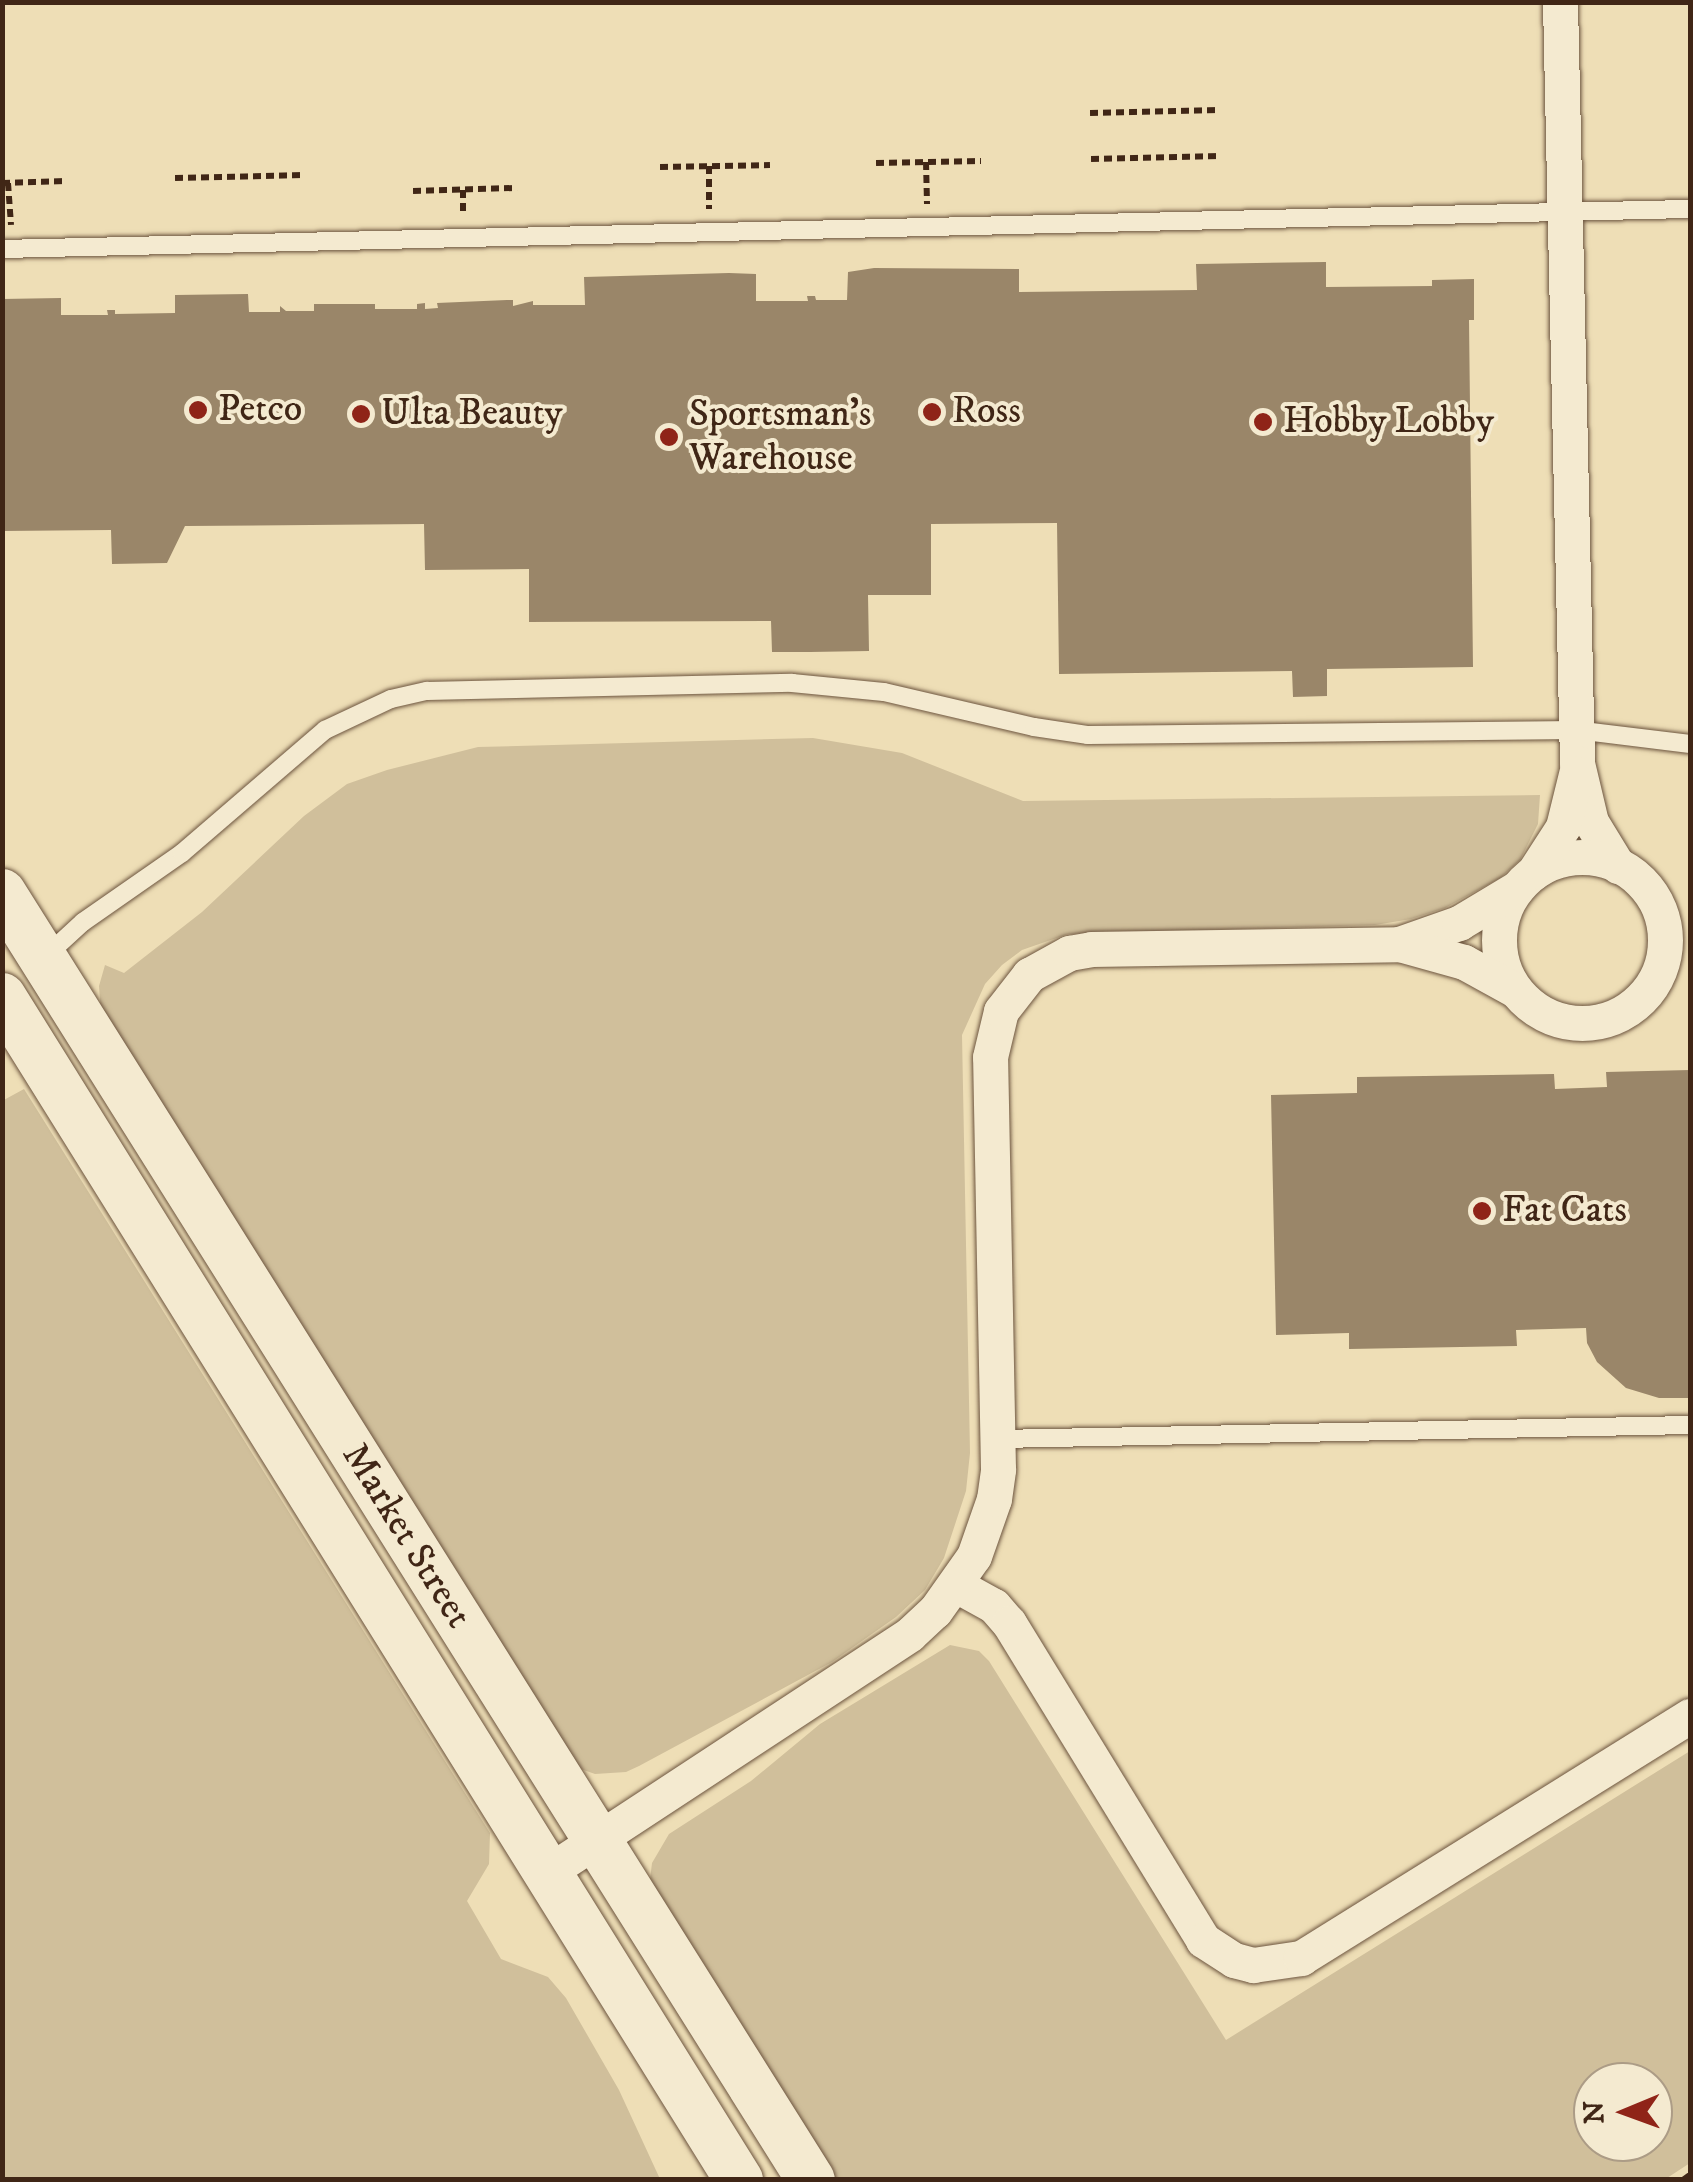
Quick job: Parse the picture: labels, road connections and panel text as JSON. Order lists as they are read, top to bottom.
{
  "streets": {
    "main road": ["Market Street"]
  },
  "places": [
    "Petco",
    "Ross",
    "Ulta Beauty",
    "Hobby Lobby",
    "Sportsman's Warehouse",
    "Fat Cats"
  ],
  "north": "left"
}
